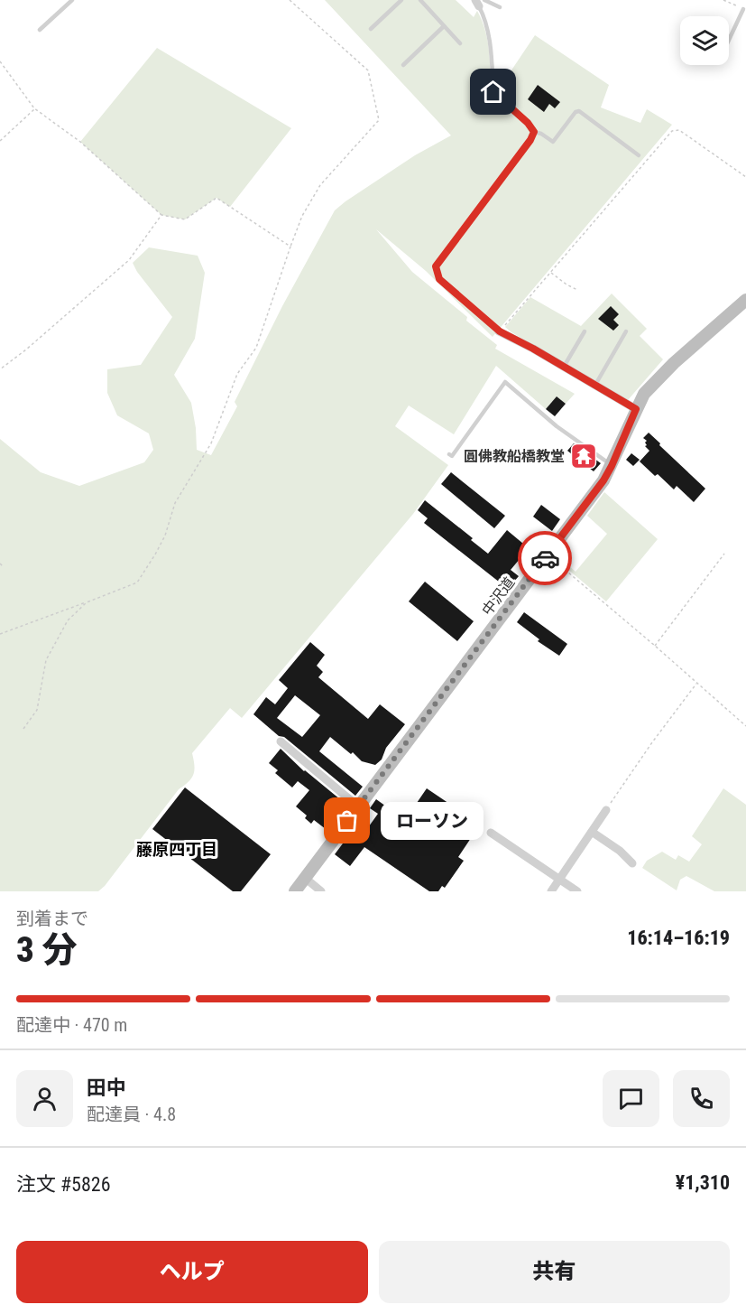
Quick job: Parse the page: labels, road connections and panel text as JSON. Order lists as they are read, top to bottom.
{
  "streets": {
    "street": ["中沢道"]
  },
  "districts": ["藤原四丁目"],
  "places": {
    "temple": ["圓佛教船橋教堂"],
    "other": ["ローソン"]
  },
  "page": {
    "bubble": "ローソン",
    "heading": ["3 分", "到着まで", "16:14–16:19"],
    "panel": [
      "田中",
      "配達員 · 4.8",
      "注文 #5826",
      "¥1,310"
    ],
    "bar": "配達中 · 470 m",
    "buttons": ["ヘルプ", "共有"]
  }
}
